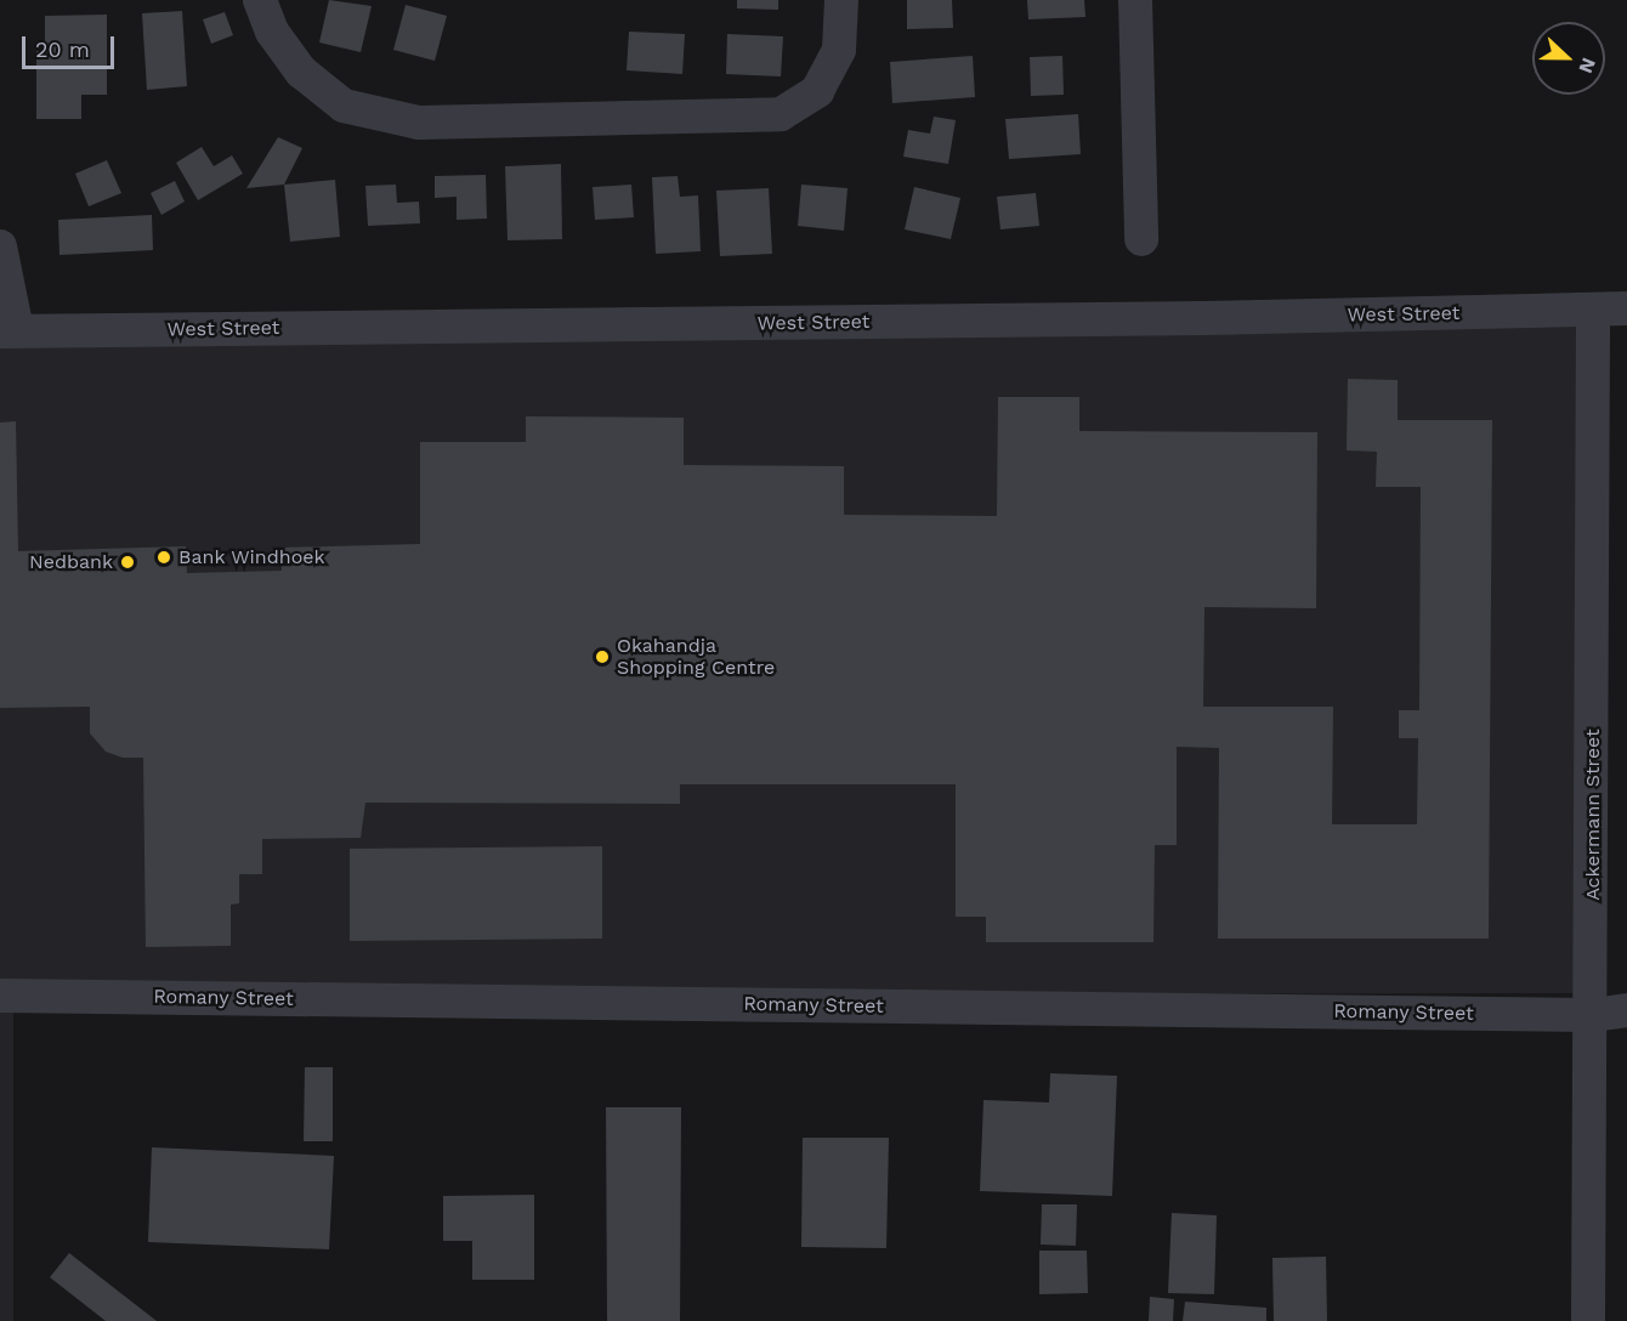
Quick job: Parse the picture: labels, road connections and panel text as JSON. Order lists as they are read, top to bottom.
{
  "streets": {
    "street": ["West Street", "Ackermann Street", "Romany Street"]
  },
  "crossings": [
    ["West Street", "Ackermann Street"],
    ["Ackermann Street", "Romany Street"]
  ],
  "places": ["Bank Windhoek", "Nedbank", "Okahandja Shopping Centre"],
  "scale_bar": "20 m",
  "north": "right"
}
